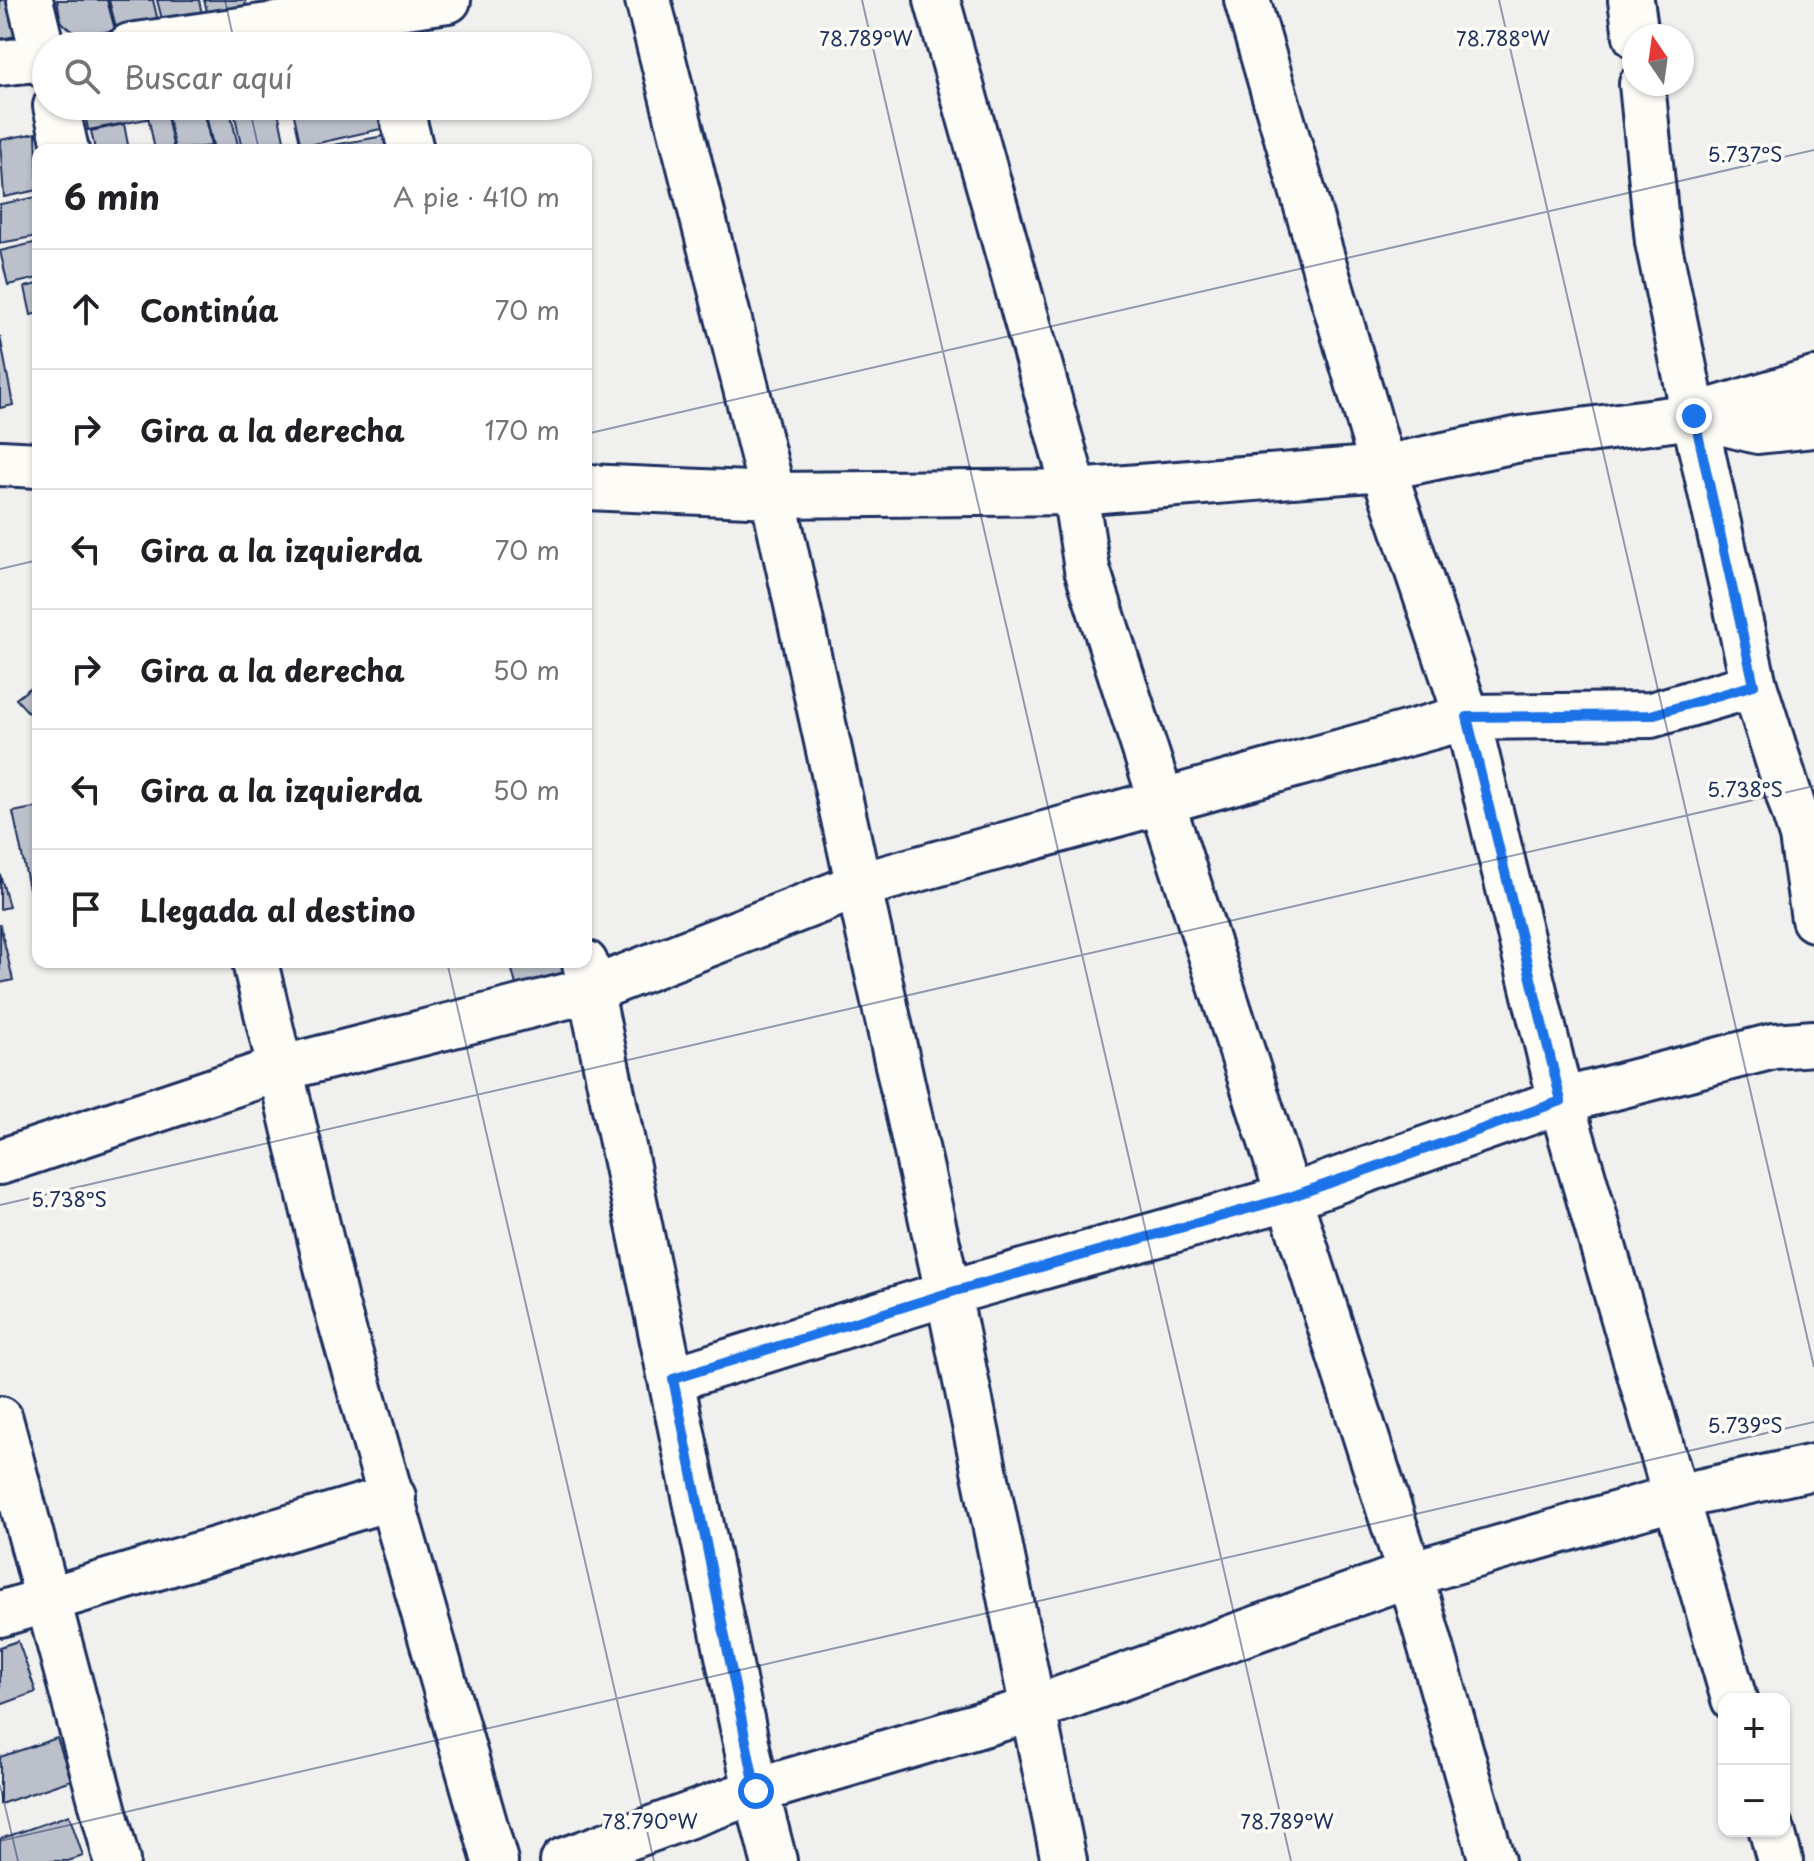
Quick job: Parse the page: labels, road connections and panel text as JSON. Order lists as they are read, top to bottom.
{
  "north": "top",
  "page": {
    "search": "Buscar aquí",
    "heading": ["6 min", "A pie · 410 m"],
    "list": [
      ["Continúa", "70 m"],
      ["Gira a la derecha", "170 m"],
      ["Gira a la izquierda", "70 m"],
      ["Gira a la derecha", "50 m"],
      ["Gira a la izquierda", "50 m"],
      "Llegada al destino"
    ],
    "map_buttons": ["+", "−"]
  },
  "coordinates": [
    "78.789°W",
    "78.788°W",
    "5.737°S",
    "5.738°S",
    "5.739°S",
    "78.790°W"
  ]
}
